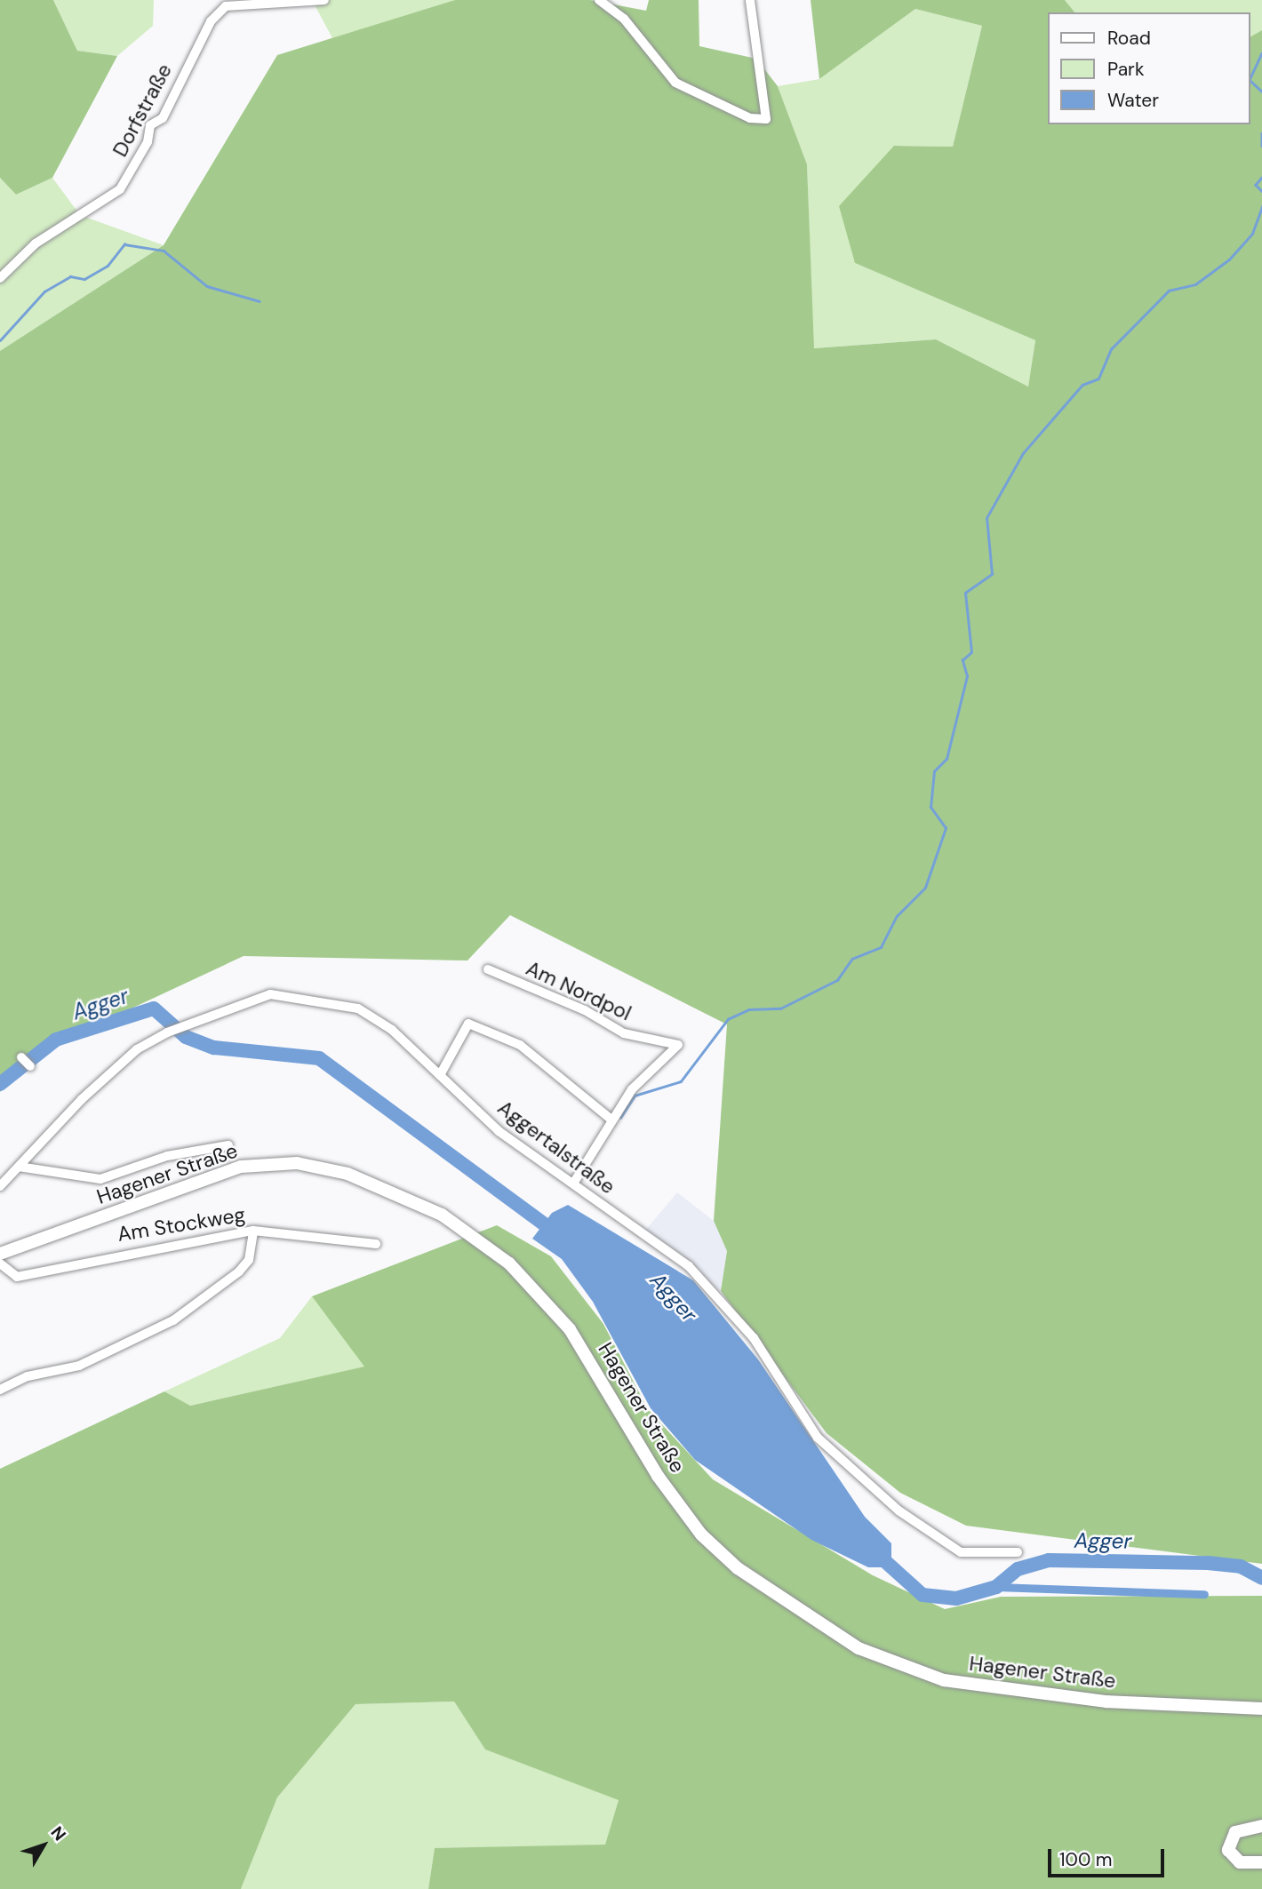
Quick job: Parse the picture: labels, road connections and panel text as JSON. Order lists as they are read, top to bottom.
{
  "streets": {
    "main road": ["Hagener Straße"],
    "street": [
      "Dorfstraße",
      "Am Nordpol",
      "Aggertalstraße",
      "Am Stockweg"
    ]
  },
  "water": ["Agger"],
  "legend": ["Road", "Park", "Water"],
  "scale_bar": "100 m",
  "north": "top right"
}
